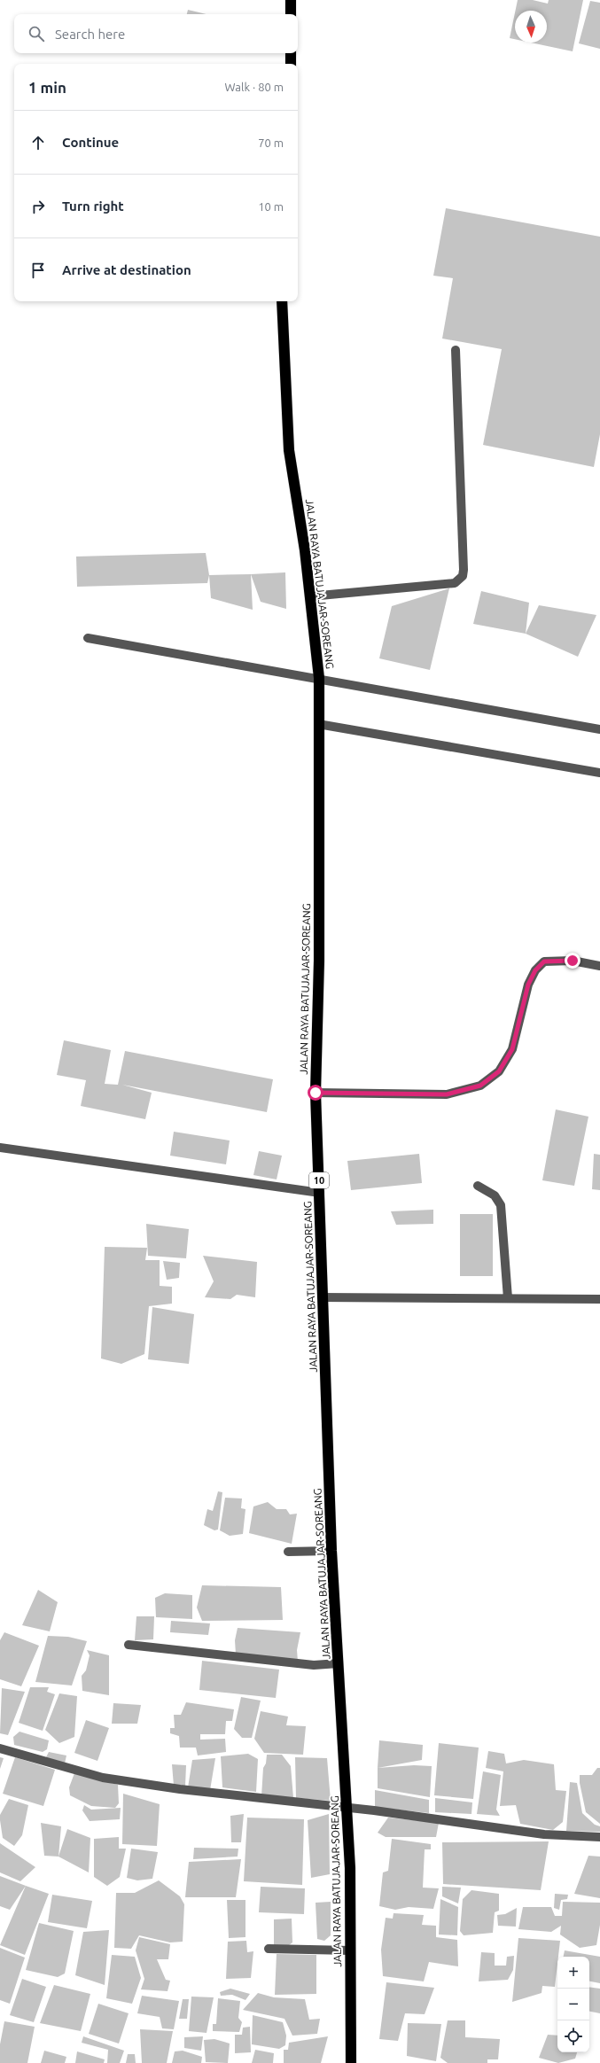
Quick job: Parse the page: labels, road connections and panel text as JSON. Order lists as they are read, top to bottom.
{
  "streets": {
    "highway": ["JALAN RAYA BATUJAJAR-SOREANG", "10"]
  },
  "north": "bottom",
  "page": {
    "search": "Search here",
    "heading": ["1 min", "Walk · 80 m"],
    "list": [
      ["Continue", "70 m"],
      ["Turn right", "10 m"],
      "Arrive at destination"
    ],
    "map_buttons": ["+", "−"]
  }
}
